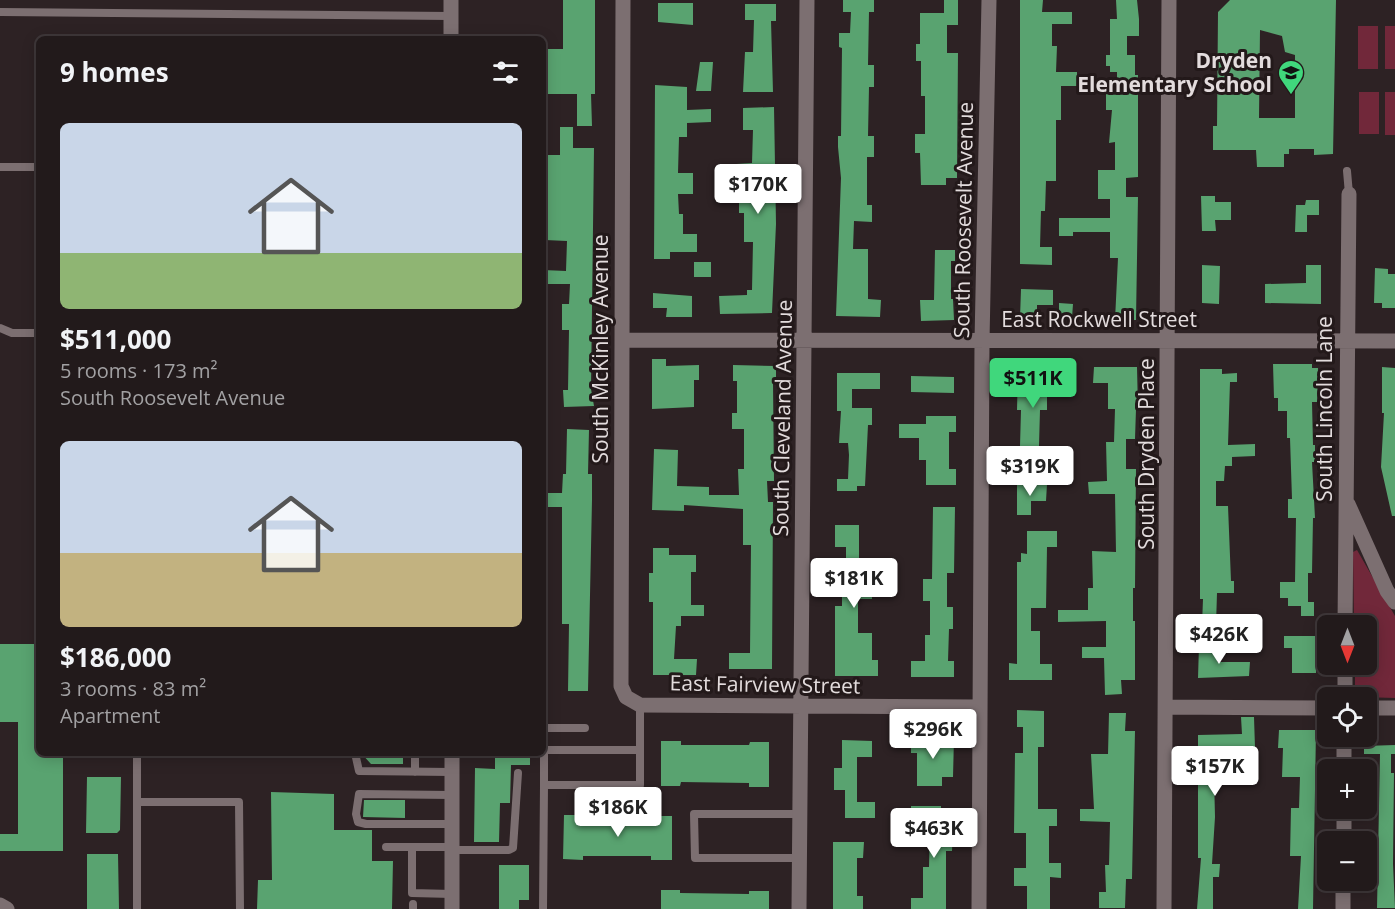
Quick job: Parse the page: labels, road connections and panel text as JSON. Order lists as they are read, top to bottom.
{
  "streets": {
    "street": [
      "South Roosevelt Avenue",
      "East Rockwell Street",
      "South McKinley Avenue",
      "South Lincoln Lane",
      "South Cleveland Avenue",
      "South Dryden Place",
      "East Fairview Street"
    ]
  },
  "crossings": [
    ["South Roosevelt Avenue", "East Rockwell Street"],
    ["South Roosevelt Avenue", "East Fairview Street"],
    ["East Rockwell Street", "South McKinley Avenue"],
    ["East Rockwell Street", "South Lincoln Lane"],
    ["East Rockwell Street", "South Cleveland Avenue"],
    ["East Rockwell Street", "South Dryden Place"],
    ["South McKinley Avenue", "East Fairview Street"],
    ["South Cleveland Avenue", "East Fairview Street"]
  ],
  "places": {
    "school or university": ["Dryden Elementary School"]
  },
  "north": "bottom",
  "page": {
    "heading": "9 homes",
    "list": [
      {
        "name": "$511,000",
        "note": "5 rooms · 173 m² · South Roosevelt Avenue"
      },
      {
        "name": "$186,000",
        "note": "3 rooms · 83 m² · Apartment"
      }
    ],
    "price": [
      "$170K",
      "$511K",
      "$319K",
      "$181K",
      "$426K",
      "$296K",
      "$157K",
      "$186K",
      "$463K"
    ],
    "map_buttons": ["+", "−"]
  }
}
